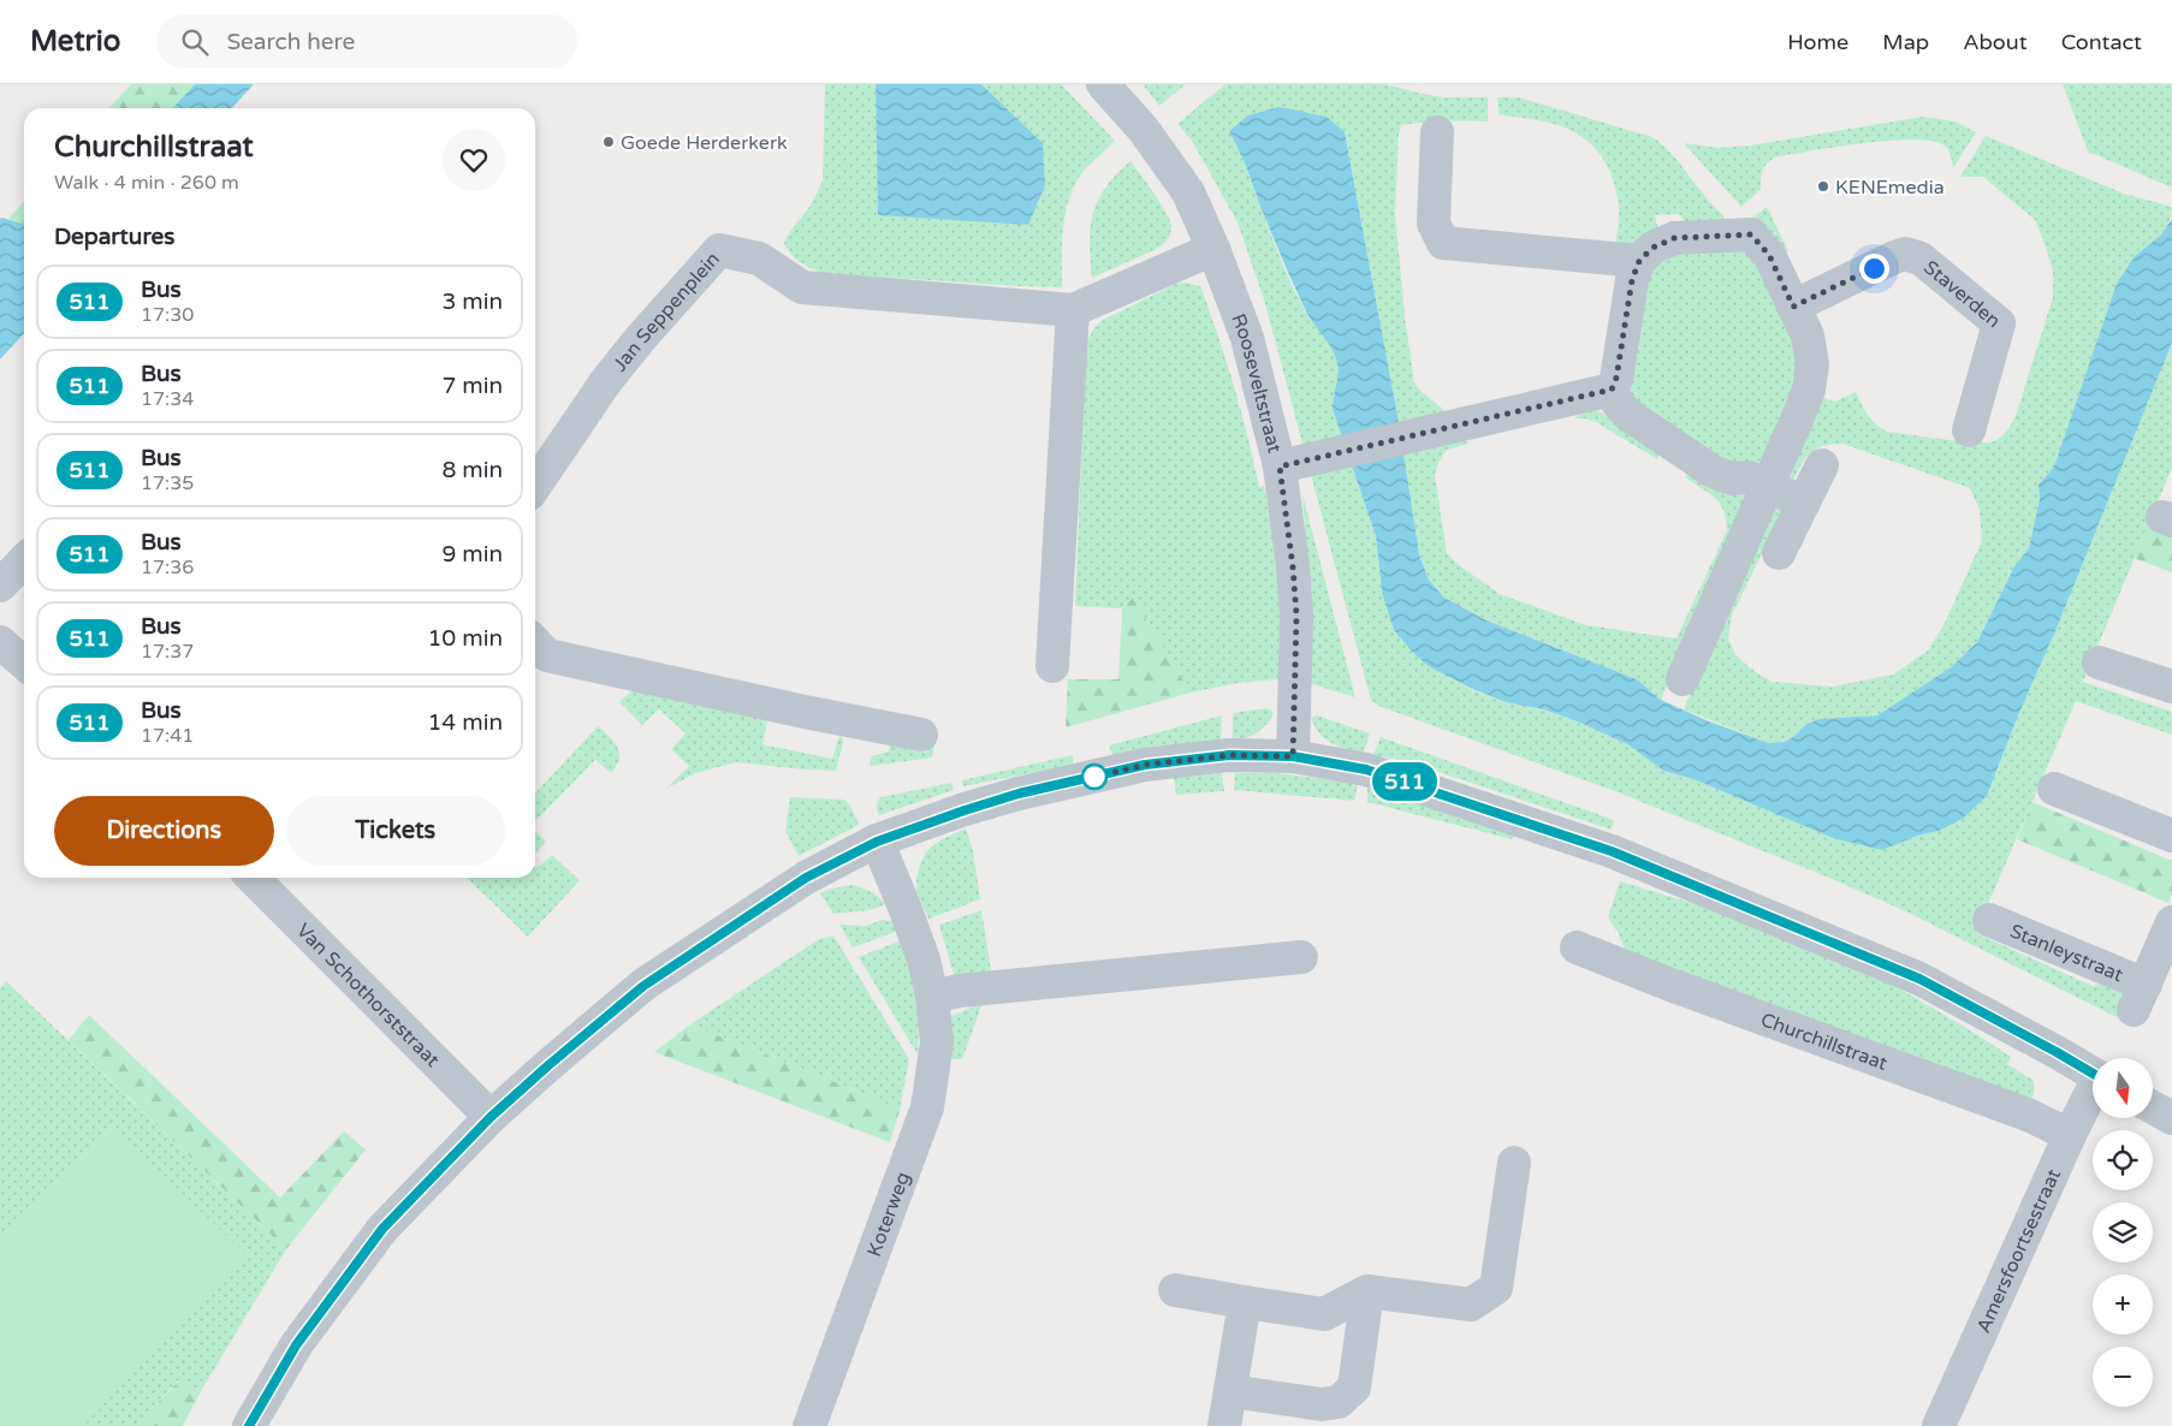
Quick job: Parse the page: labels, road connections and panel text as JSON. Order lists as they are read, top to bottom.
{
  "streets": {
    "street": [
      "Staverden",
      "Jan Seppenplein",
      "Rooseveltstraat",
      "Stanleystraat",
      "Van Schothorststraat",
      "Churchillstraat",
      "Koterweg",
      "Amersfoortsestraat"
    ]
  },
  "crossings": [
    ["Jan Seppenplein", "Rooseveltstraat"],
    ["Churchillstraat", "Amersfoortsestraat"]
  ],
  "places": ["Goede Herderkerk", "KENEmedia"],
  "lines": ["bus line 511"],
  "north": "bottom",
  "page": {
    "header": "Metrio",
    "search": "Search here",
    "nav": [
      "Home",
      "Map",
      "About",
      "Contact"
    ],
    "on_map": "511",
    "heading": [
      ["Churchillstraat", "Walk · 4 min · 260 m"],
      "Departures"
    ],
    "list": [
      {
        "mark": "511",
        "name": "Bus",
        "note": "17:30",
        "value": "3 min"
      },
      {
        "mark": "511",
        "name": "Bus",
        "note": "17:34",
        "value": "7 min"
      },
      {
        "mark": "511",
        "name": "Bus",
        "note": "17:35",
        "value": "8 min"
      },
      {
        "mark": "511",
        "name": "Bus",
        "note": "17:36",
        "value": "9 min"
      },
      {
        "mark": "511",
        "name": "Bus",
        "note": "17:37",
        "value": "10 min"
      },
      {
        "mark": "511",
        "name": "Bus",
        "note": "17:41",
        "value": "14 min"
      }
    ],
    "buttons": ["Directions", "Tickets"],
    "map_buttons": ["+", "−"]
  }
}
